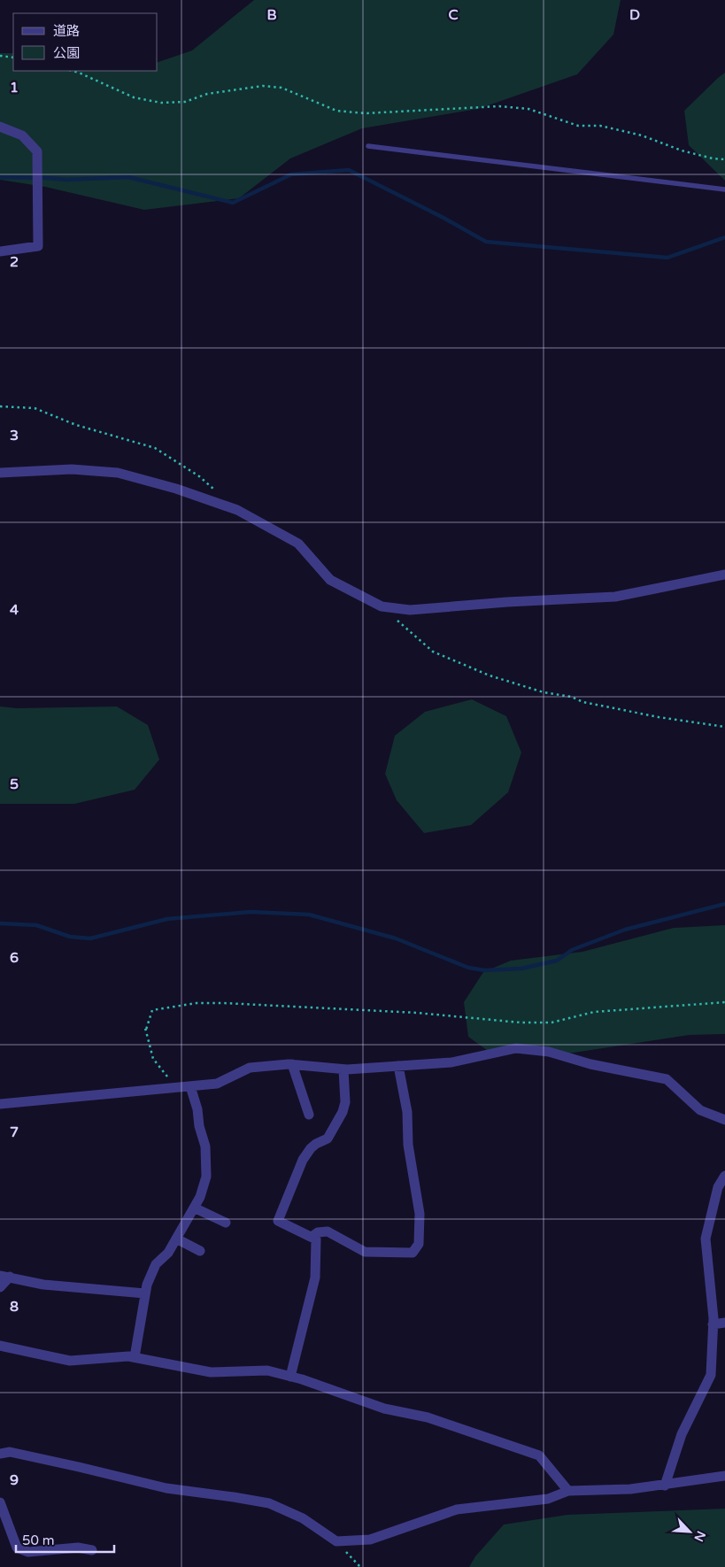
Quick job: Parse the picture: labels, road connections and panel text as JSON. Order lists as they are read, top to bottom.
{
  "legend": ["道路", "公園"],
  "scale_bar": "50 m",
  "north": "bottom right",
  "grid": {
    "columns": ["B", "C", "D"],
    "rows": [
      "1",
      "2",
      "3",
      "4",
      "5",
      "6",
      "7",
      "8",
      "9"
    ]
  }
}
